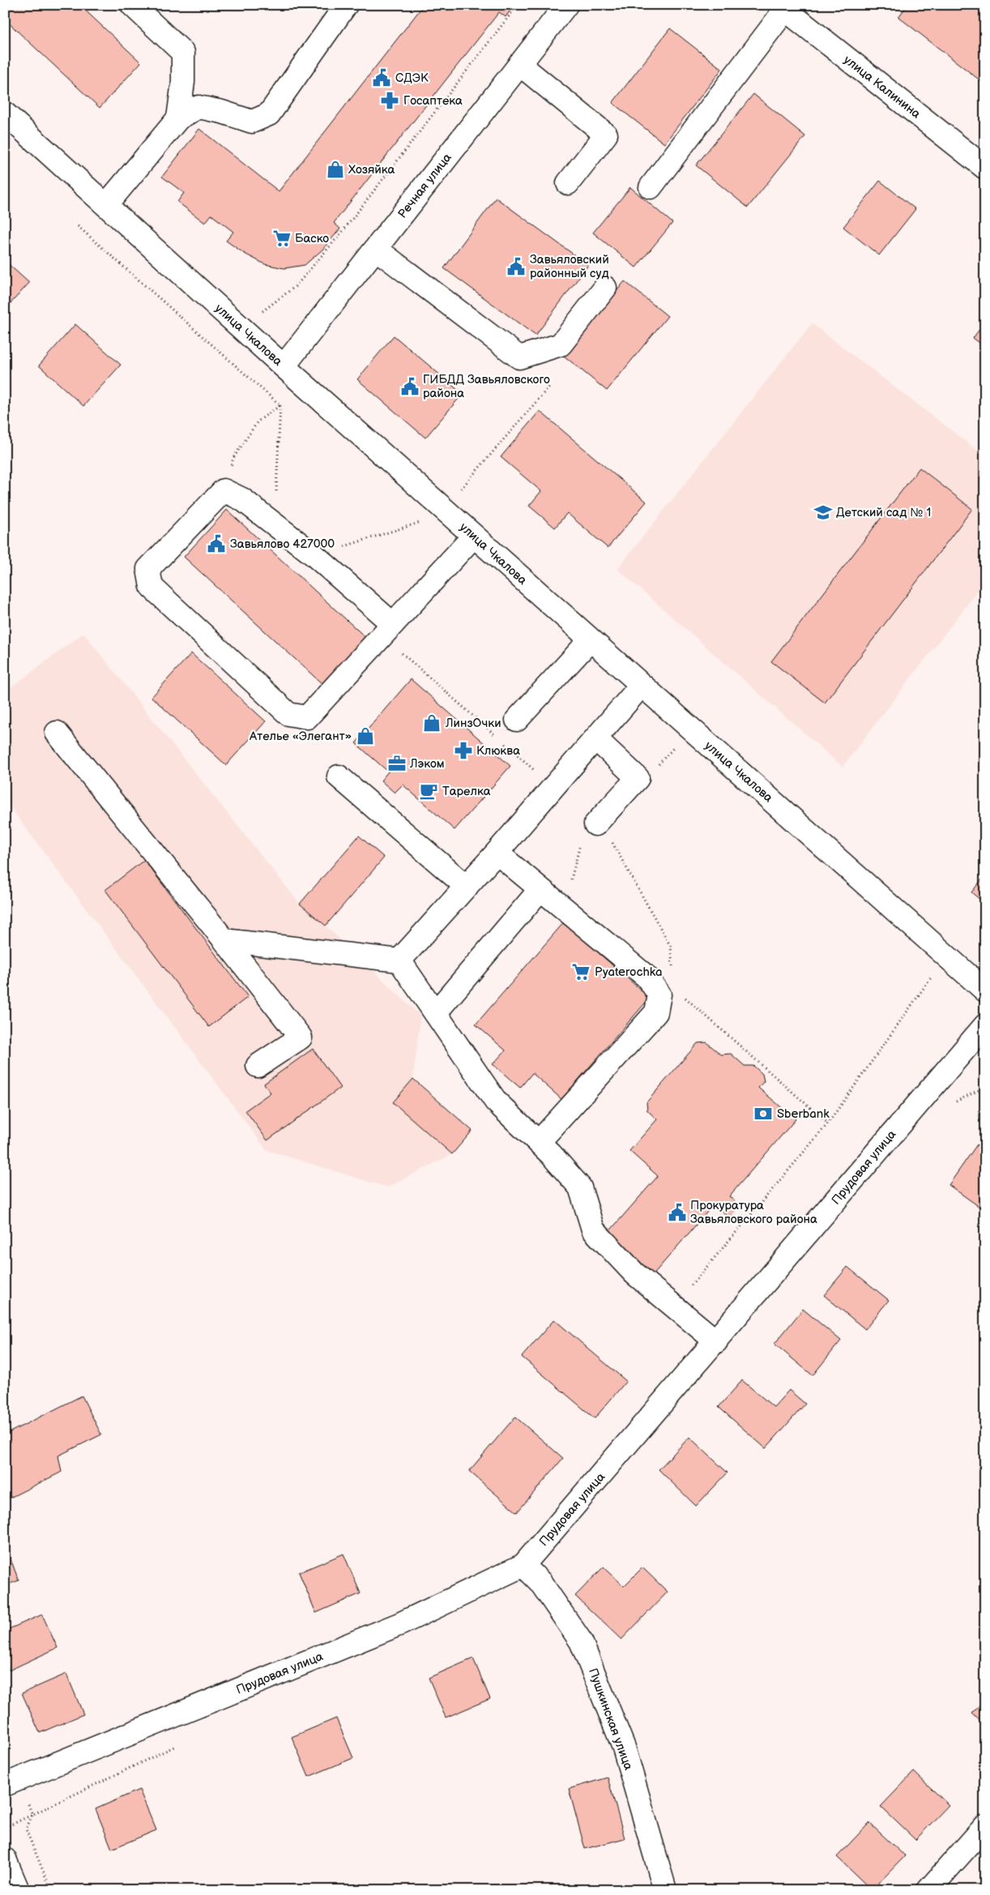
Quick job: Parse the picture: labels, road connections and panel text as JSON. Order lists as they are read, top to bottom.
{
  "streets": {
    "street": [
      "улица Калинина",
      "Речная улица",
      "улица Чкалова",
      "Прудовая улица",
      "Пушкинская улица"
    ]
  },
  "crossings": [
    ["Речная улица", "улица Чкалова"],
    ["Прудовая улица", "Пушкинская улица"]
  ],
  "places": {
    "public building": [
      "СДЭК",
      "Завьяловский районный суд",
      "ГИБДД Завьяловского района",
      "Завьялово 427000",
      "Прокуратура Завьяловского района"
    ],
    "pharmacy": ["Госаптека", "Клюква"],
    "shop": ["Хозяйка", "ЛинзОчки", "Ателье «Элегант»"],
    "supermarket": ["Баско", "Pyaterochka"],
    "school or university": ["Детский сад № 1"],
    "office": ["Лэком"],
    "cafe": ["Тарелка"],
    "bank": ["Sberbank"]
  }
}
